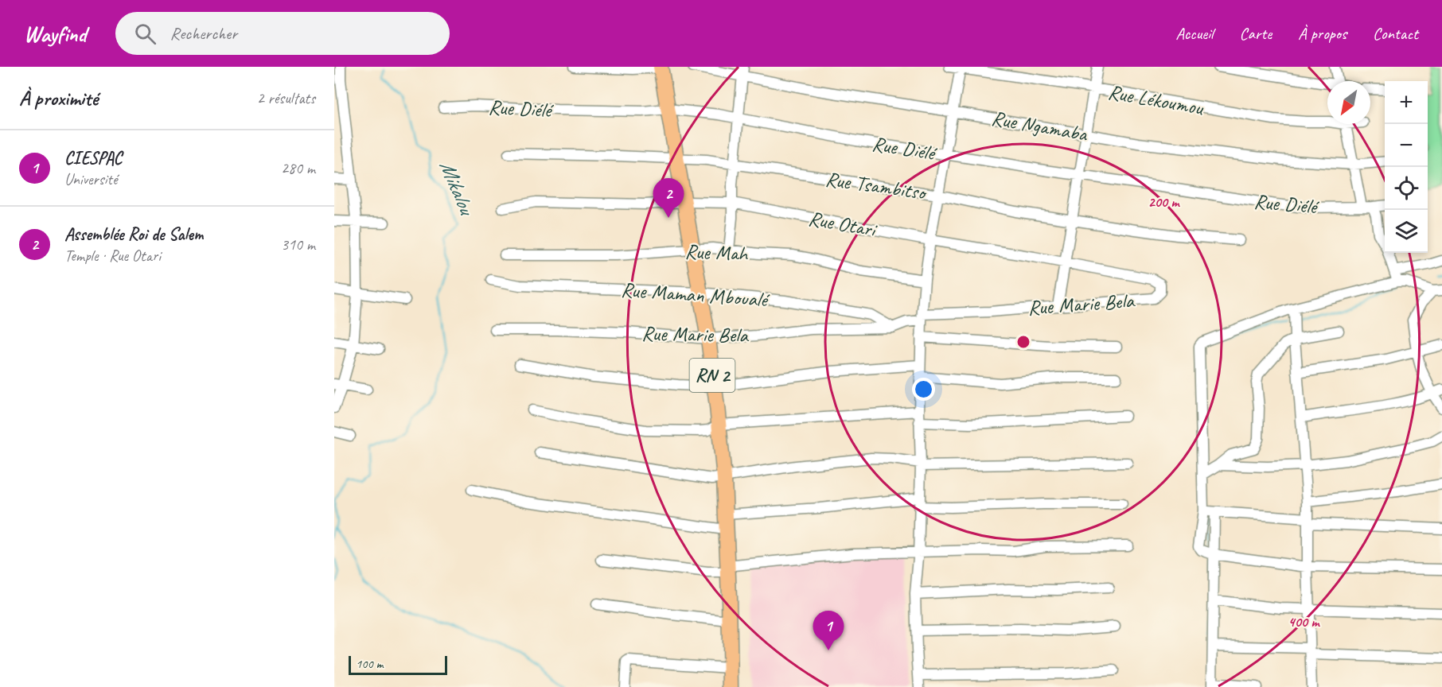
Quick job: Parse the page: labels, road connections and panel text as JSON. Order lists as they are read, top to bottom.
{
  "streets": {
    "highway": ["RN 2"],
    "street": [
      "Rue Lékoumou",
      "Rue Diélé",
      "Rue Ngamaba",
      "Rue Tsambitso",
      "Rue Otari",
      "Rue Mah",
      "Rue Maman Mboualé",
      "Rue Marie Bela"
    ]
  },
  "crossings": [
    ["Rue Diélé", "RN 2"],
    ["Rue Tsambitso", "RN 2"],
    ["Rue Otari", "Rue Marie Bela"],
    ["Rue Otari", "RN 2"],
    ["Rue Mah", "RN 2"],
    ["Rue Maman Mboualé", "Rue Marie Bela"],
    ["Rue Maman Mboualé", "RN 2"],
    ["Rue Marie Bela", "RN 2"]
  ],
  "water": ["Mikalou"],
  "scale_bar": "100 m",
  "north": "bottom left",
  "page": {
    "header": "Wayfind",
    "search": "Rechercher",
    "nav": [
      "Accueil",
      "Carte",
      "À propos",
      "Contact"
    ],
    "heading": ["À proximité", "2 résultats"],
    "map_buttons": ["+", "−"],
    "list": [
      {
        "mark": "1",
        "name": "CIESPAC",
        "note": "Université",
        "value": "280 m"
      },
      {
        "mark": "2",
        "name": "Assemblée Roi de Salem",
        "note": "Temple · Rue Otari",
        "value": "310 m"
      }
    ],
    "pins": ["2", "1"],
    "scale": "100 m"
  },
  "rings": ["200 m", "400 m"]
}
